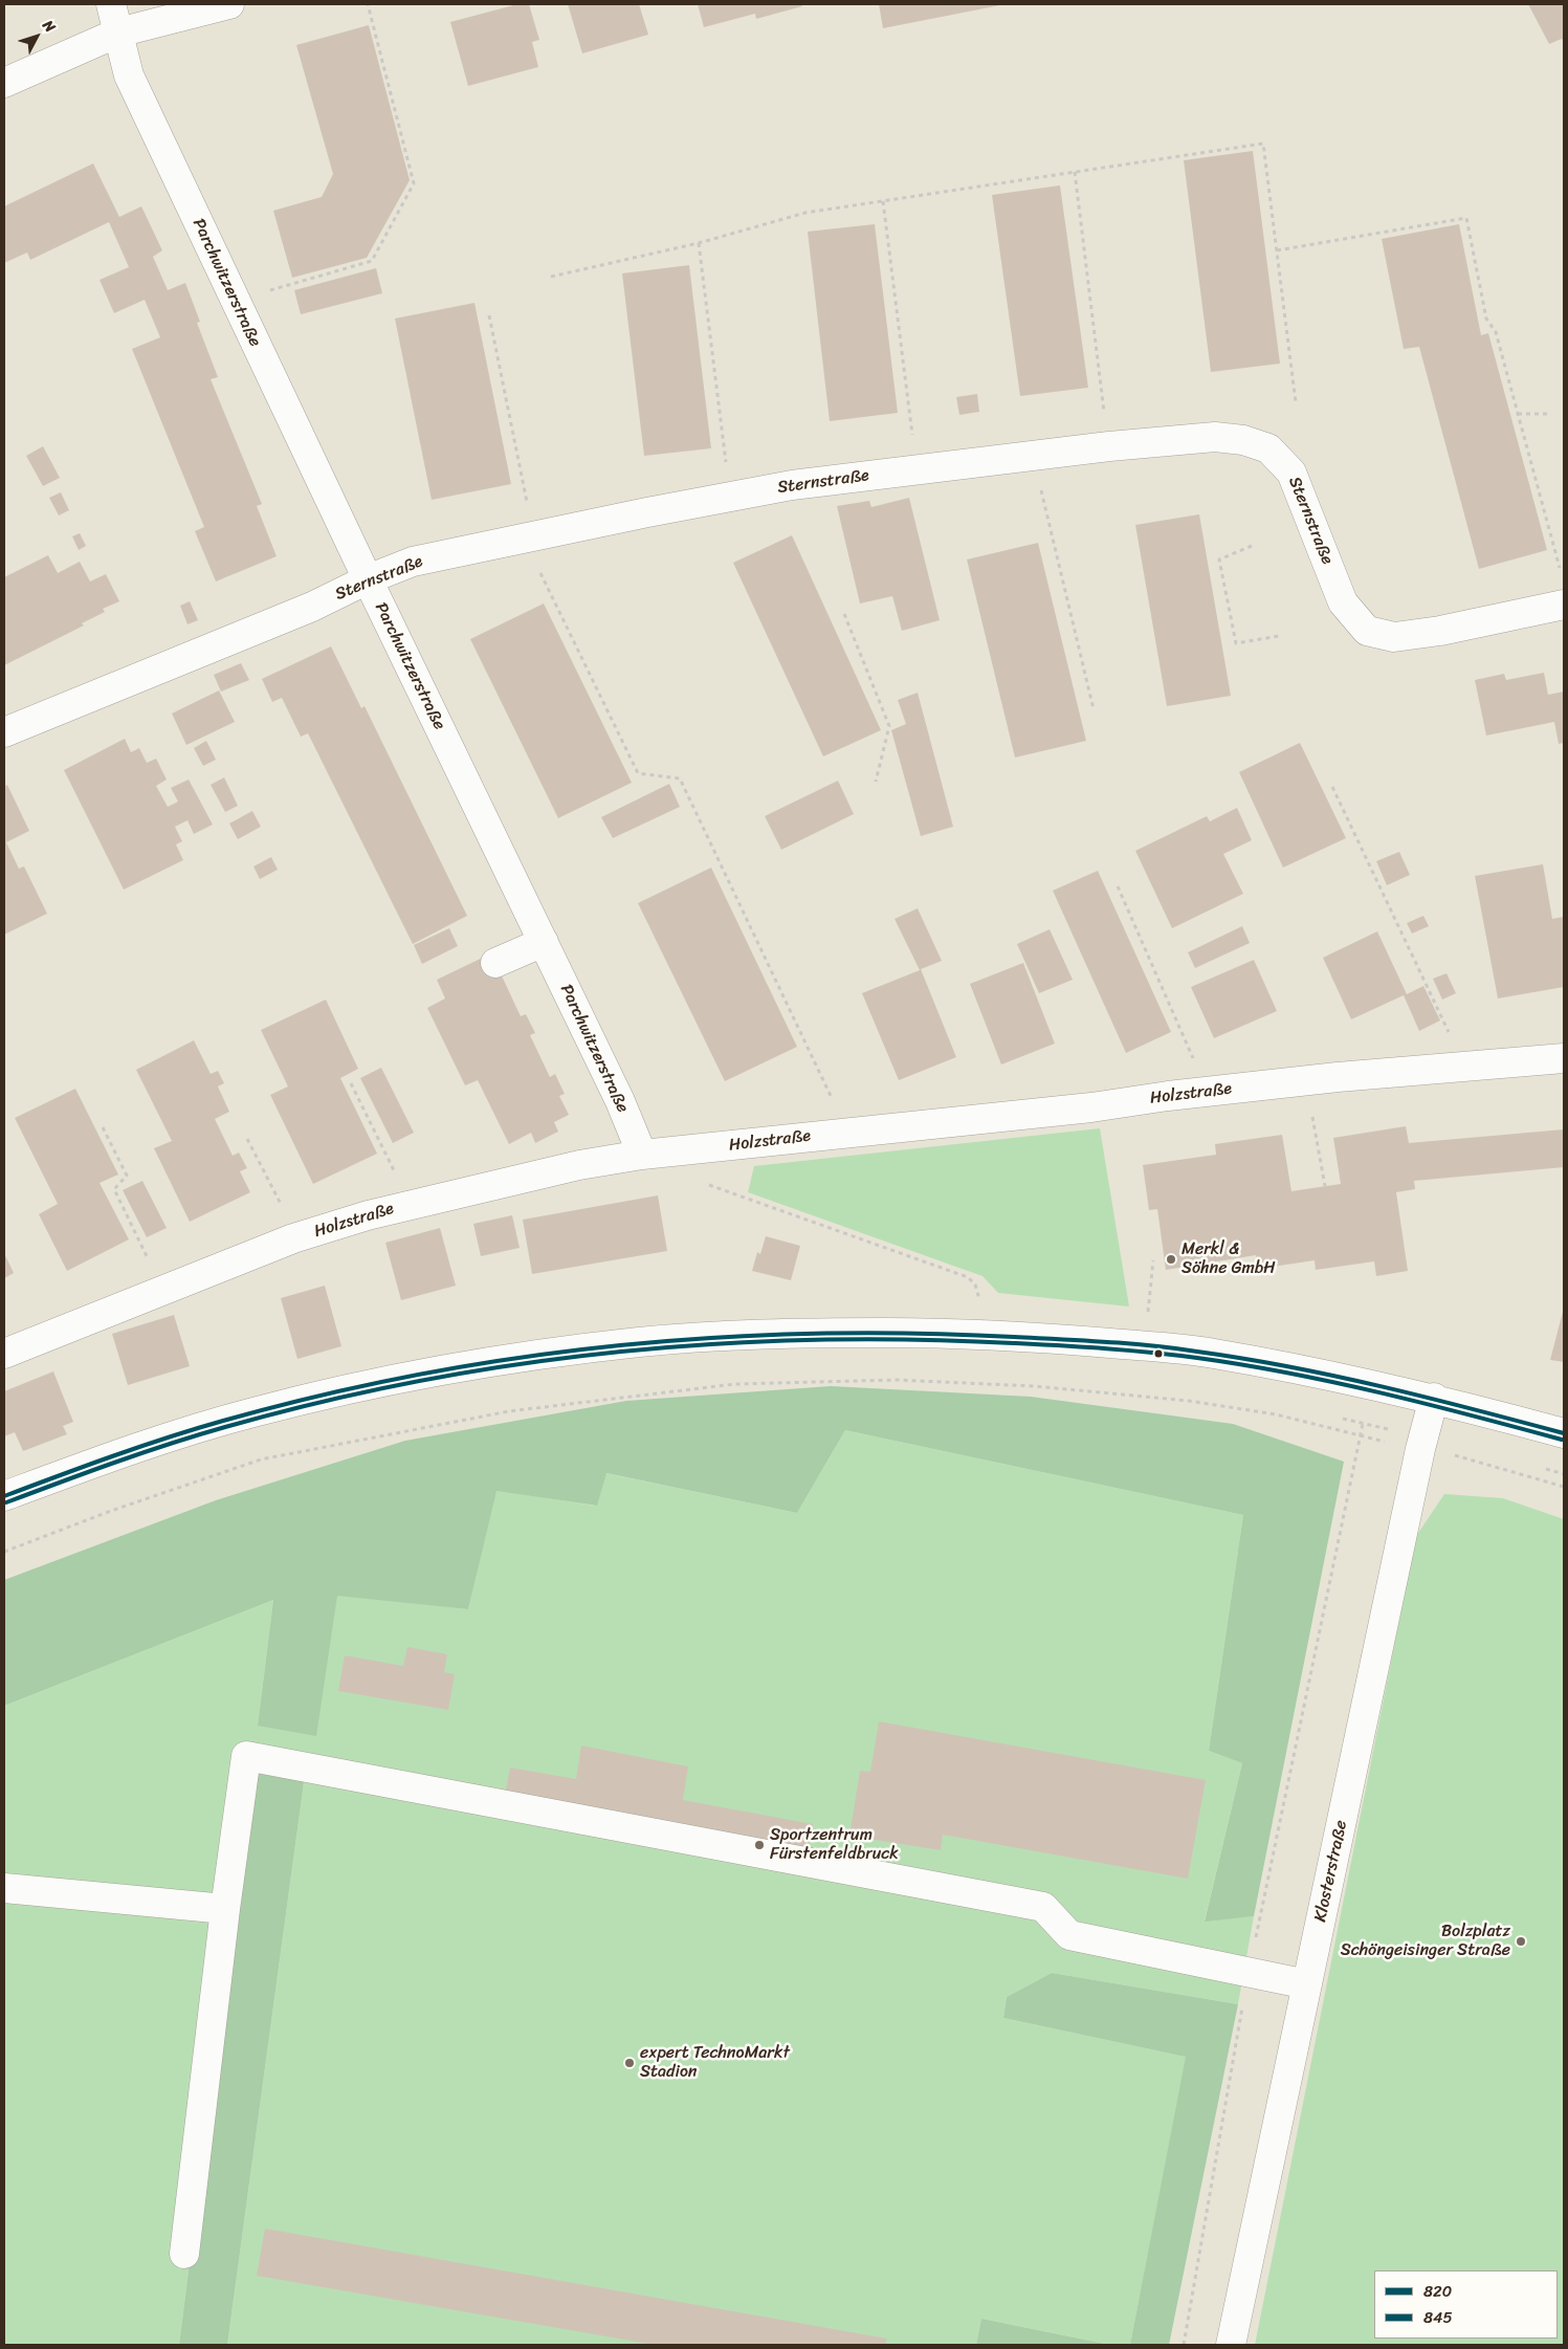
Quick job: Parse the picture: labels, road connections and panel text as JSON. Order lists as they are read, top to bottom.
{
  "streets": {
    "street": [
      "Parchwitzerstraße",
      "Sternstraße",
      "Holzstraße",
      "Klosterstraße"
    ]
  },
  "crossings": [
    ["Parchwitzerstraße", "Sternstraße"],
    ["Parchwitzerstraße", "Holzstraße"]
  ],
  "places": [
    "Merkl & Söhne GmbH",
    "Sportzentrum Fürstenfeldbruck",
    "Bolzplatz Schöngeisinger Straße",
    "expert TechnoMarkt Stadion"
  ],
  "lines": ["transit line 820", "transit line 845"],
  "legend": ["820", "845"],
  "north": "top right"
}
